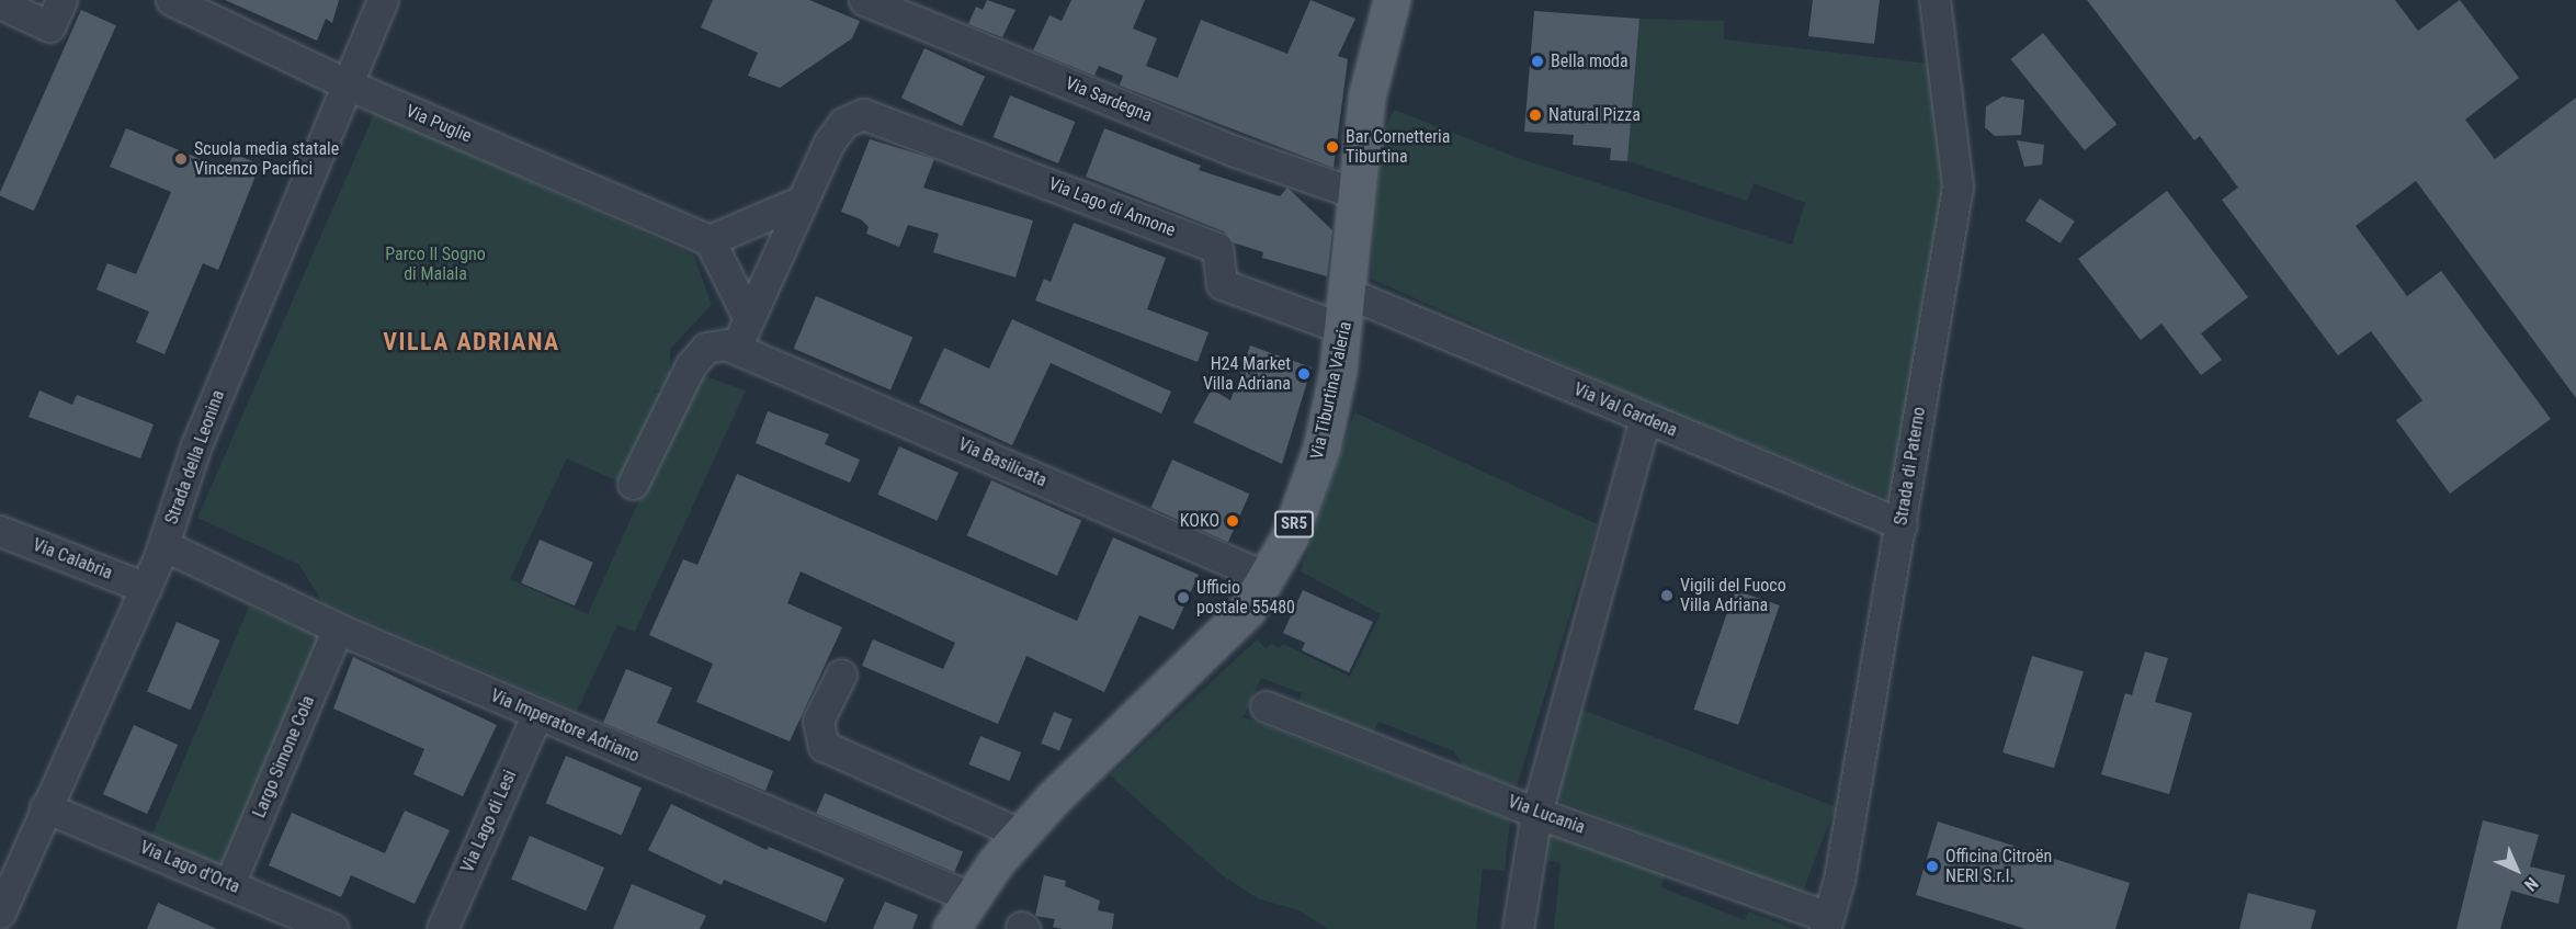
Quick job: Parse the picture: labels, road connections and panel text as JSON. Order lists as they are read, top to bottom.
{
  "streets": {
    "main road": ["Via Tiburtina Valeria", "SR5"],
    "street": [
      "Via Sardegna",
      "Via Puglie",
      "Via Lago di Annone",
      "Via Val Gardena",
      "Strada della Leonina",
      "Via Basilicata",
      "Strada di Paterno",
      "Via Calabria",
      "Via Imperatore Adriano",
      "Largo Simone Cola",
      "Via Lucania",
      "Via Lago di Lesi",
      "Via Lago d'Orta"
    ]
  },
  "crossings": [
    ["Via Sardegna", "Via Tiburtina Valeria"],
    ["Via Puglie", "Strada della Leonina"],
    ["Via Lago di Annone", "Via Tiburtina Valeria"],
    ["Via Tiburtina Valeria", "Via Val Gardena"],
    ["Via Tiburtina Valeria", "Via Basilicata"],
    ["Via Tiburtina Valeria", "Via Imperatore Adriano"],
    ["Via Val Gardena", "Strada di Paterno"],
    ["Strada della Leonina", "Via Calabria"],
    ["Strada della Leonina", "Via Imperatore Adriano"],
    ["Strada della Leonina", "Via Lago d'Orta"],
    ["Strada di Paterno", "Via Lucania"],
    ["Via Imperatore Adriano", "Largo Simone Cola"],
    ["Via Imperatore Adriano", "Via Lago di Lesi"],
    ["Largo Simone Cola", "Via Lago d'Orta"]
  ],
  "districts": ["VILLA ADRIANA"],
  "parks": ["Parco Il Sogno di Malala"],
  "places": [
    "Bella moda",
    "Natural Pizza",
    "Bar Cornetteria Tiburtina",
    "Scuola media statale Vincenzo Pacifici",
    "H24 Market Villa Adriana",
    "KOKO",
    "Vigili del Fuoco Villa Adriana",
    "Ufficio postale 55480",
    "Officina Citroën NERI S.r.l."
  ],
  "north": "bottom right"
}
